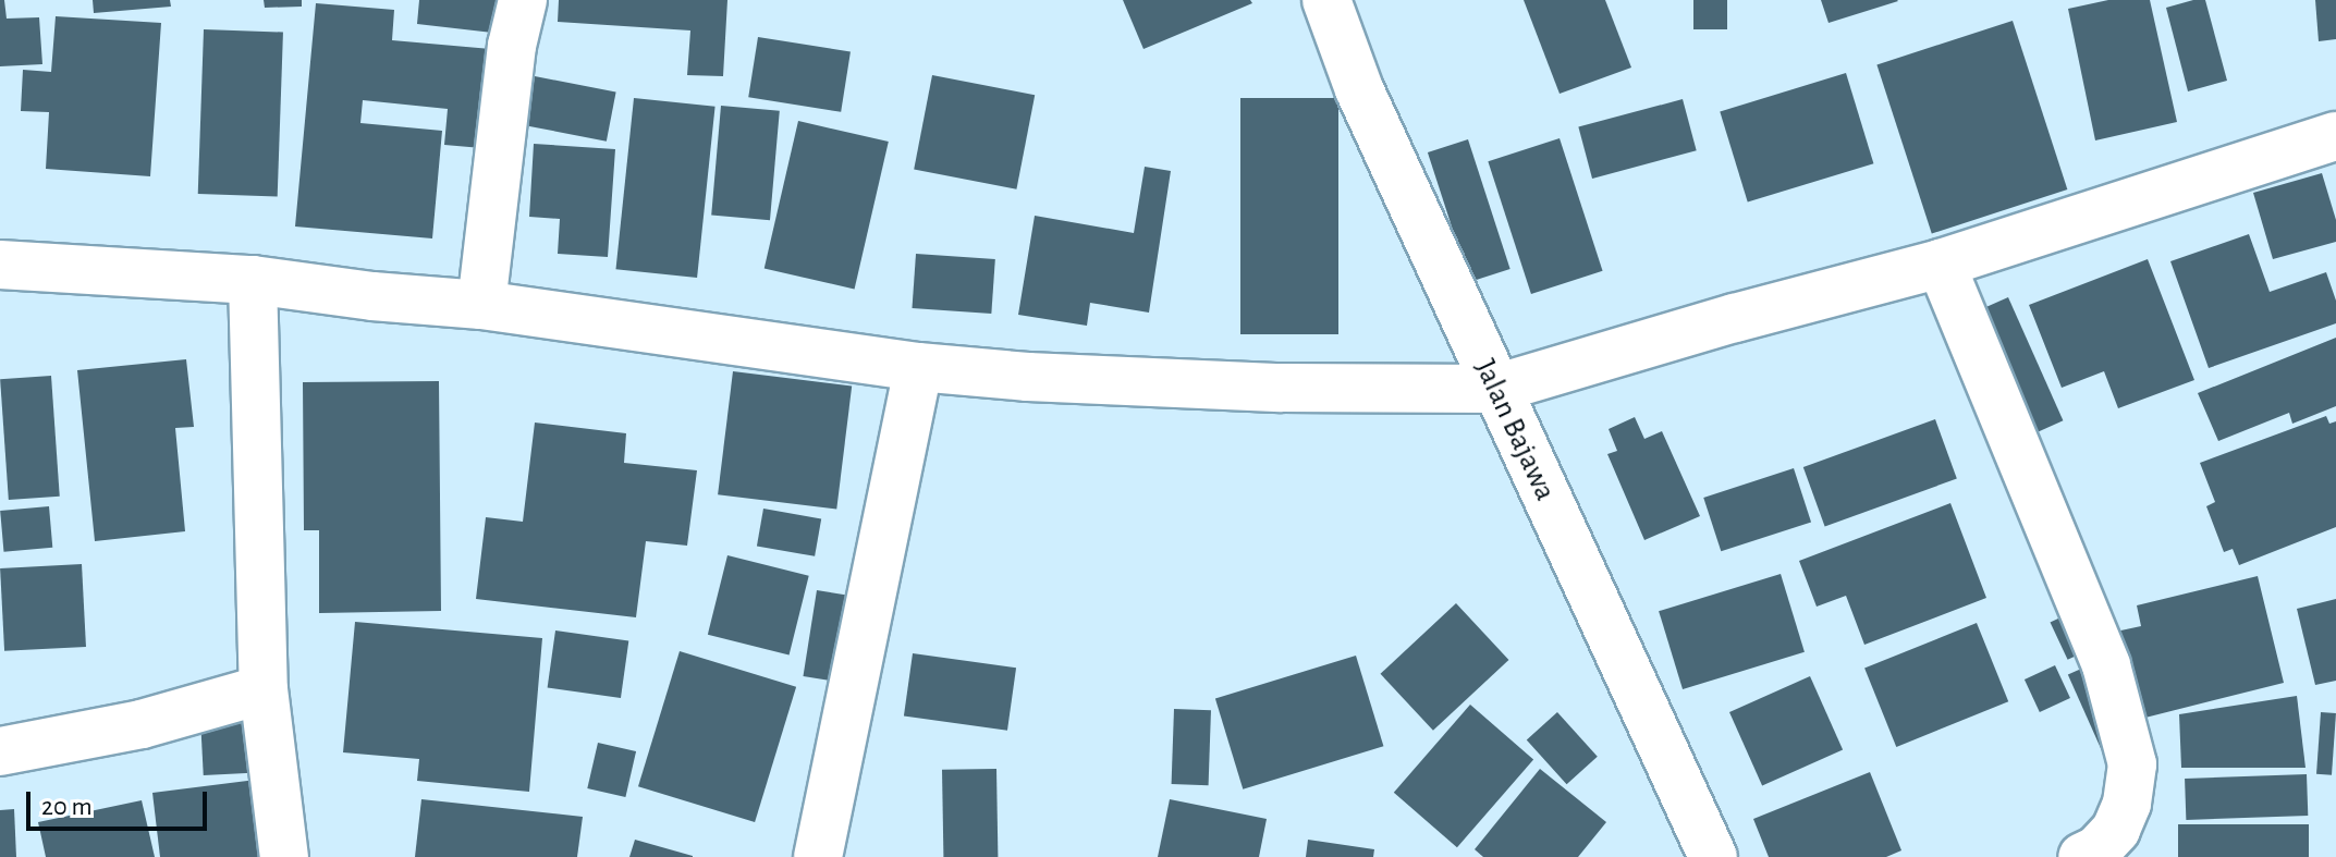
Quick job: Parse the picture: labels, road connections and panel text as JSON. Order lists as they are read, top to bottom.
{
  "streets": {
    "street": ["Jalan Bajawa"]
  },
  "scale_bar": "20 m"
}
